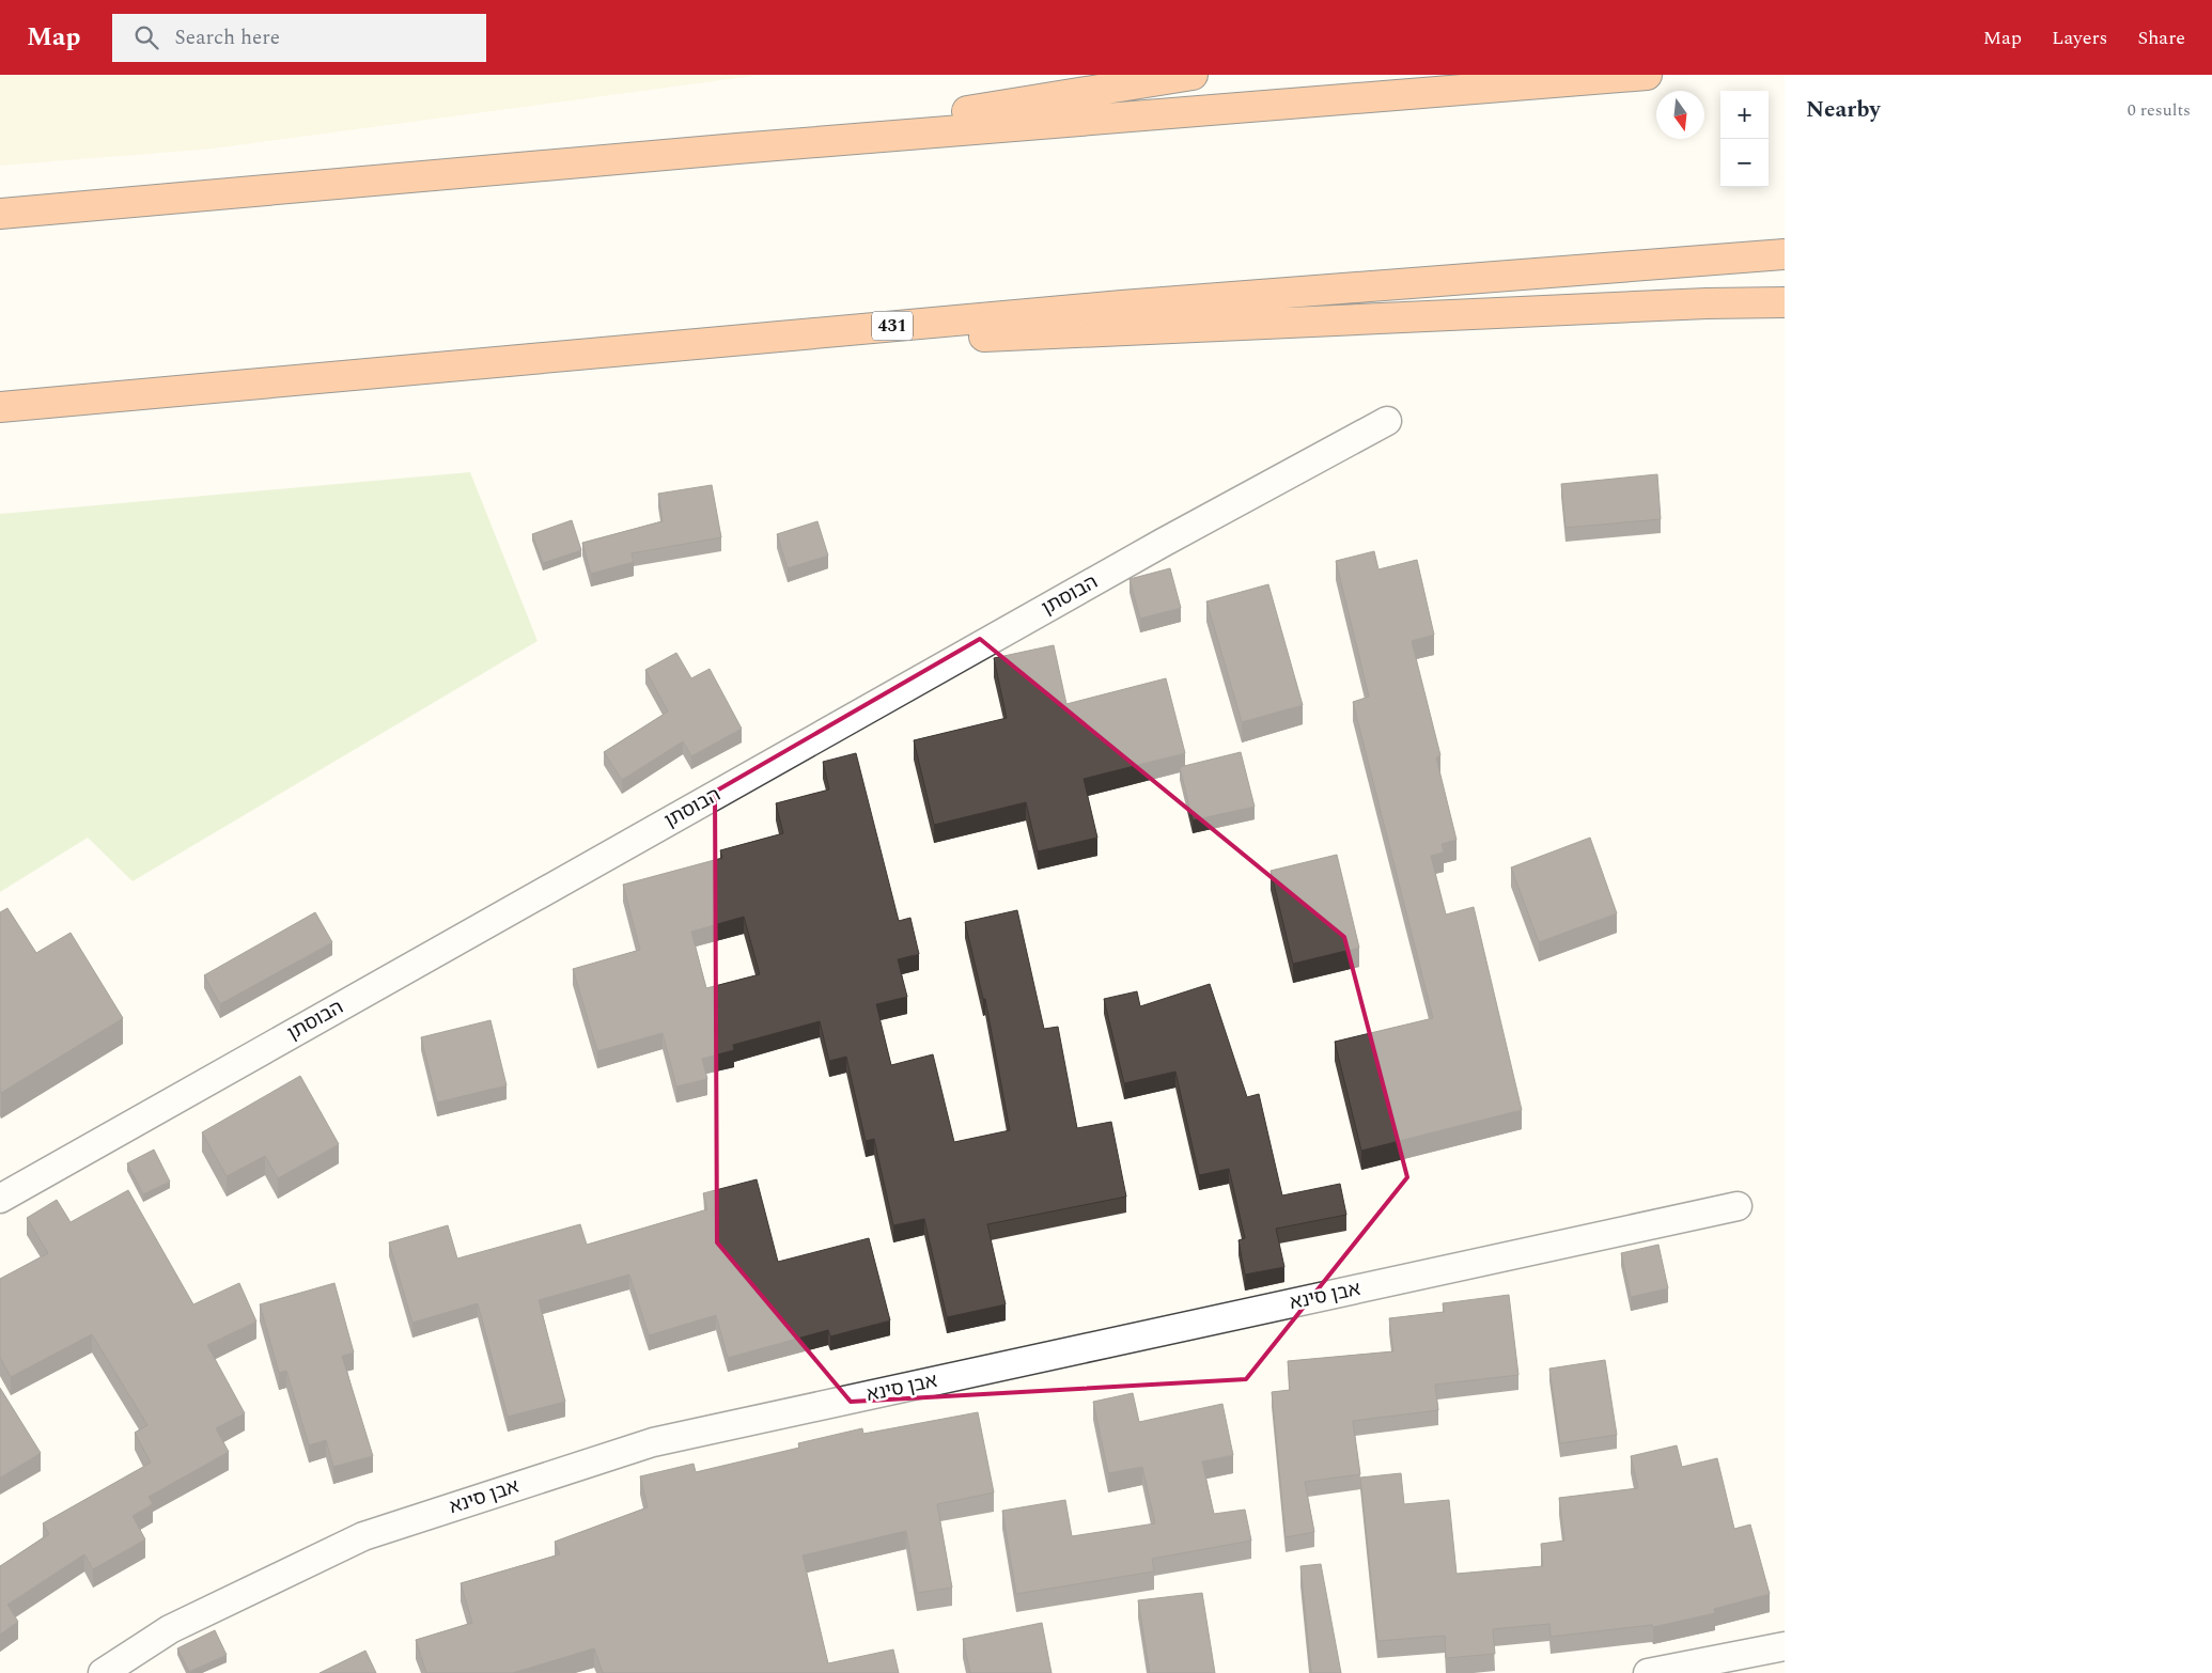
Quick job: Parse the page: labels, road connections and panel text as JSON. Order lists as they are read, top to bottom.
{
  "streets": {
    "highway": ["431"],
    "street": ["הבוסתן", "אבן סינא"]
  },
  "north": "bottom",
  "page": {
    "header": "Map",
    "search": "Search here",
    "nav": ["Map", "Layers", "Share"],
    "heading": ["Nearby", "0 results"],
    "map_buttons": ["+", "−"]
  }
}
